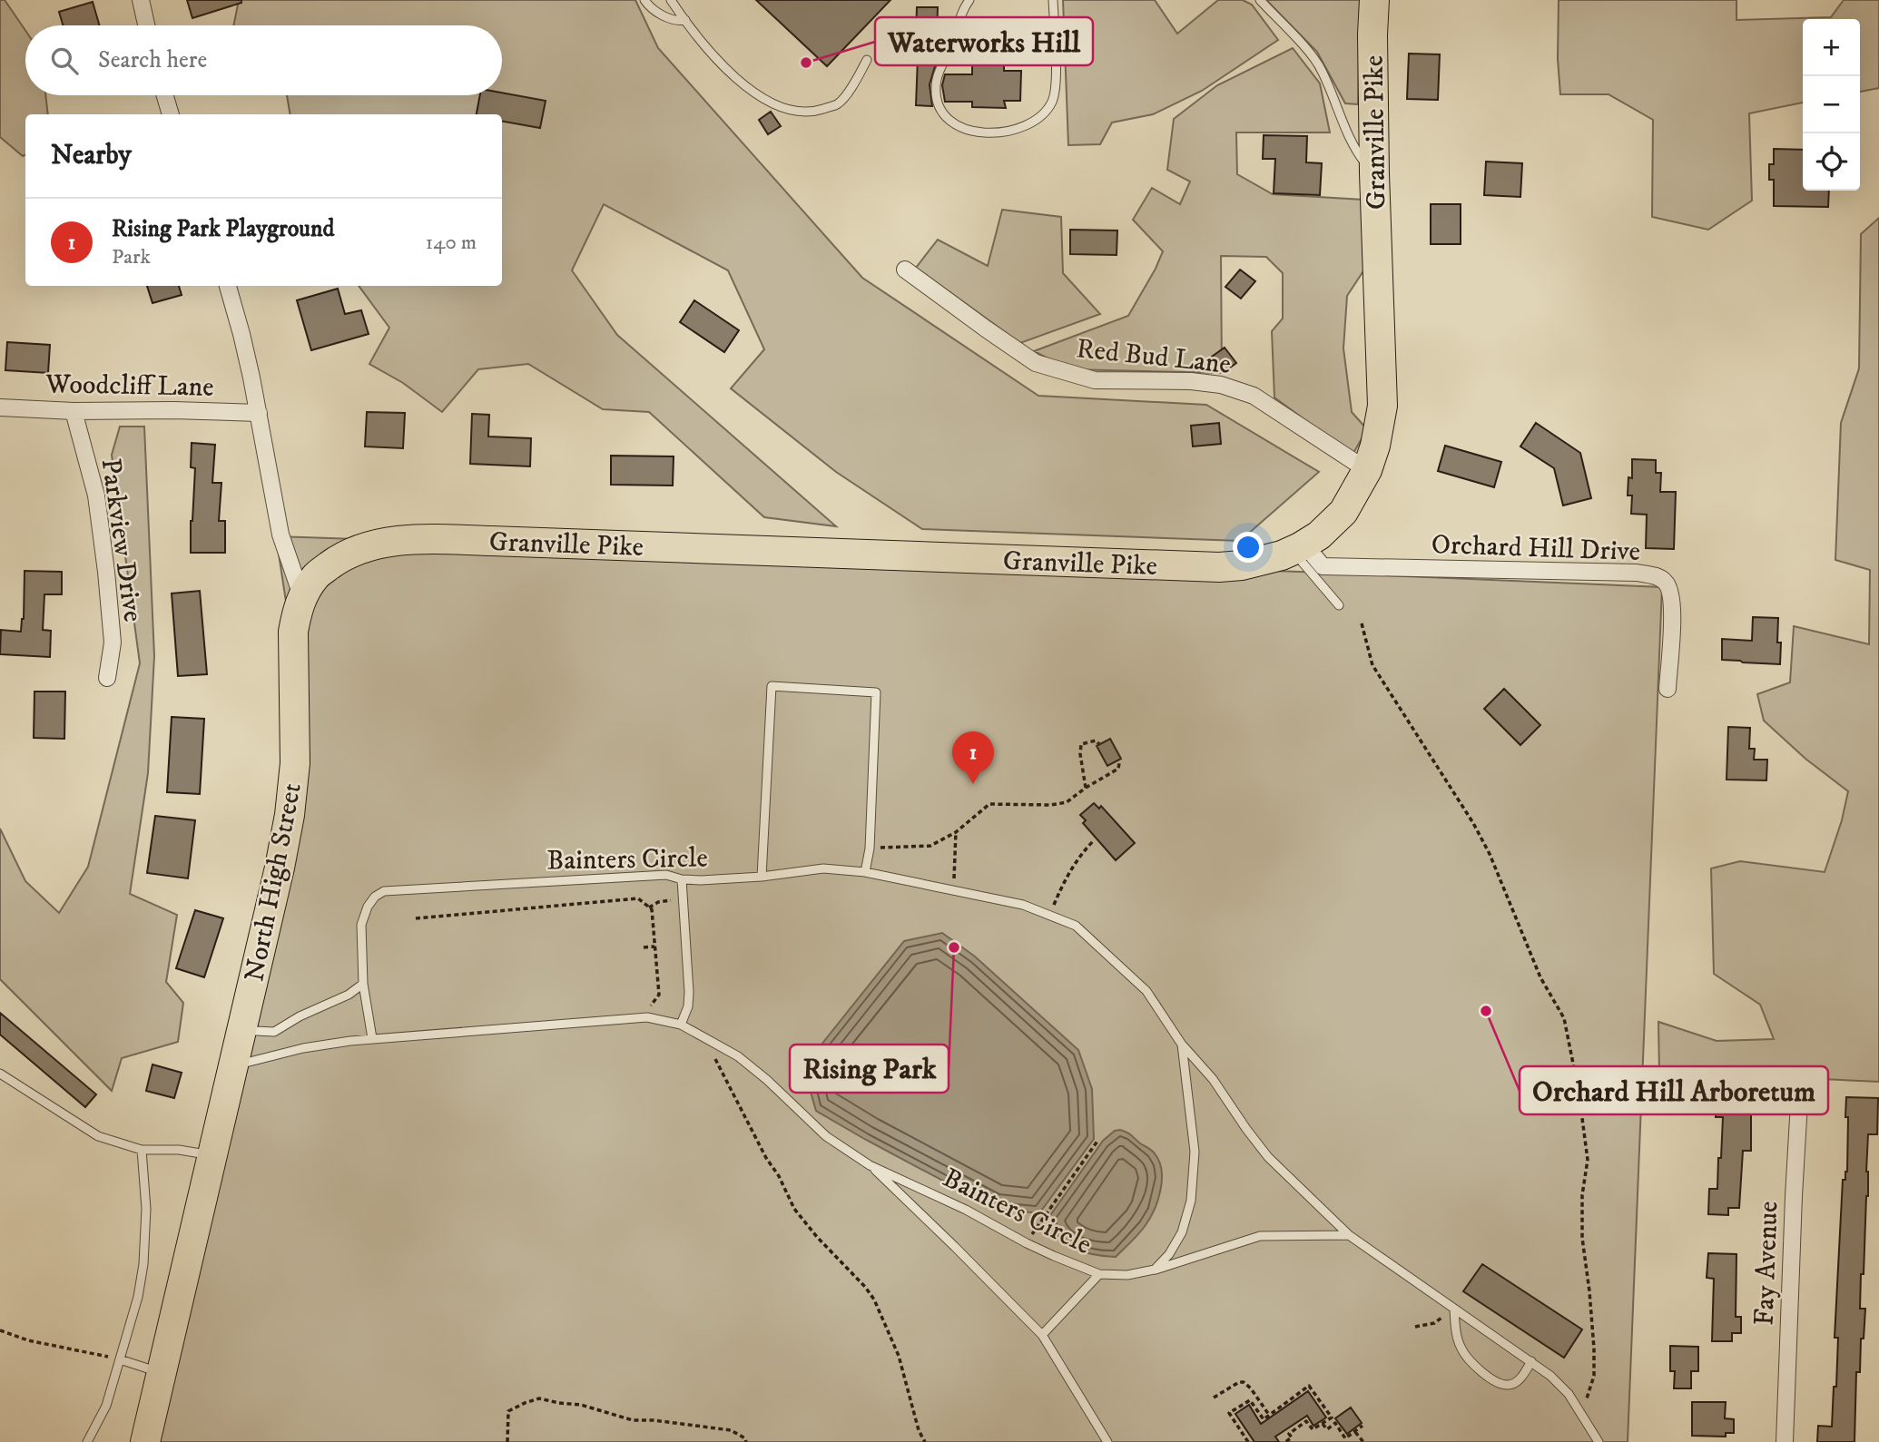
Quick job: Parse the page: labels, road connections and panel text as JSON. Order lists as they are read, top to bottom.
{
  "streets": {
    "highway": ["Granville Pike", "North High Street"],
    "street": [
      "Red Bud Lane",
      "Woodcliff Lane",
      "Parkview Drive",
      "Orchard Hill Drive",
      "Fay Avenue"
    ],
    "lane": ["Bainters Circle"]
  },
  "crossings": [
    ["Granville Pike", "Red Bud Lane"],
    ["Granville Pike", "Orchard Hill Drive"],
    ["Granville Pike", "North High Street"],
    ["Woodcliff Lane", "Parkview Drive"],
    ["Bainters Circle", "North High Street"]
  ],
  "places": ["Waterworks Hill", "Rising Park", "Orchard Hill Arboretum"],
  "page": {
    "map_buttons": ["+", "−"],
    "search": "Search here",
    "heading": "Nearby",
    "list": [
      {
        "mark": "1",
        "name": "Rising Park Playground",
        "note": "Park",
        "value": "140 m"
      }
    ],
    "pins": "1"
  }
}
